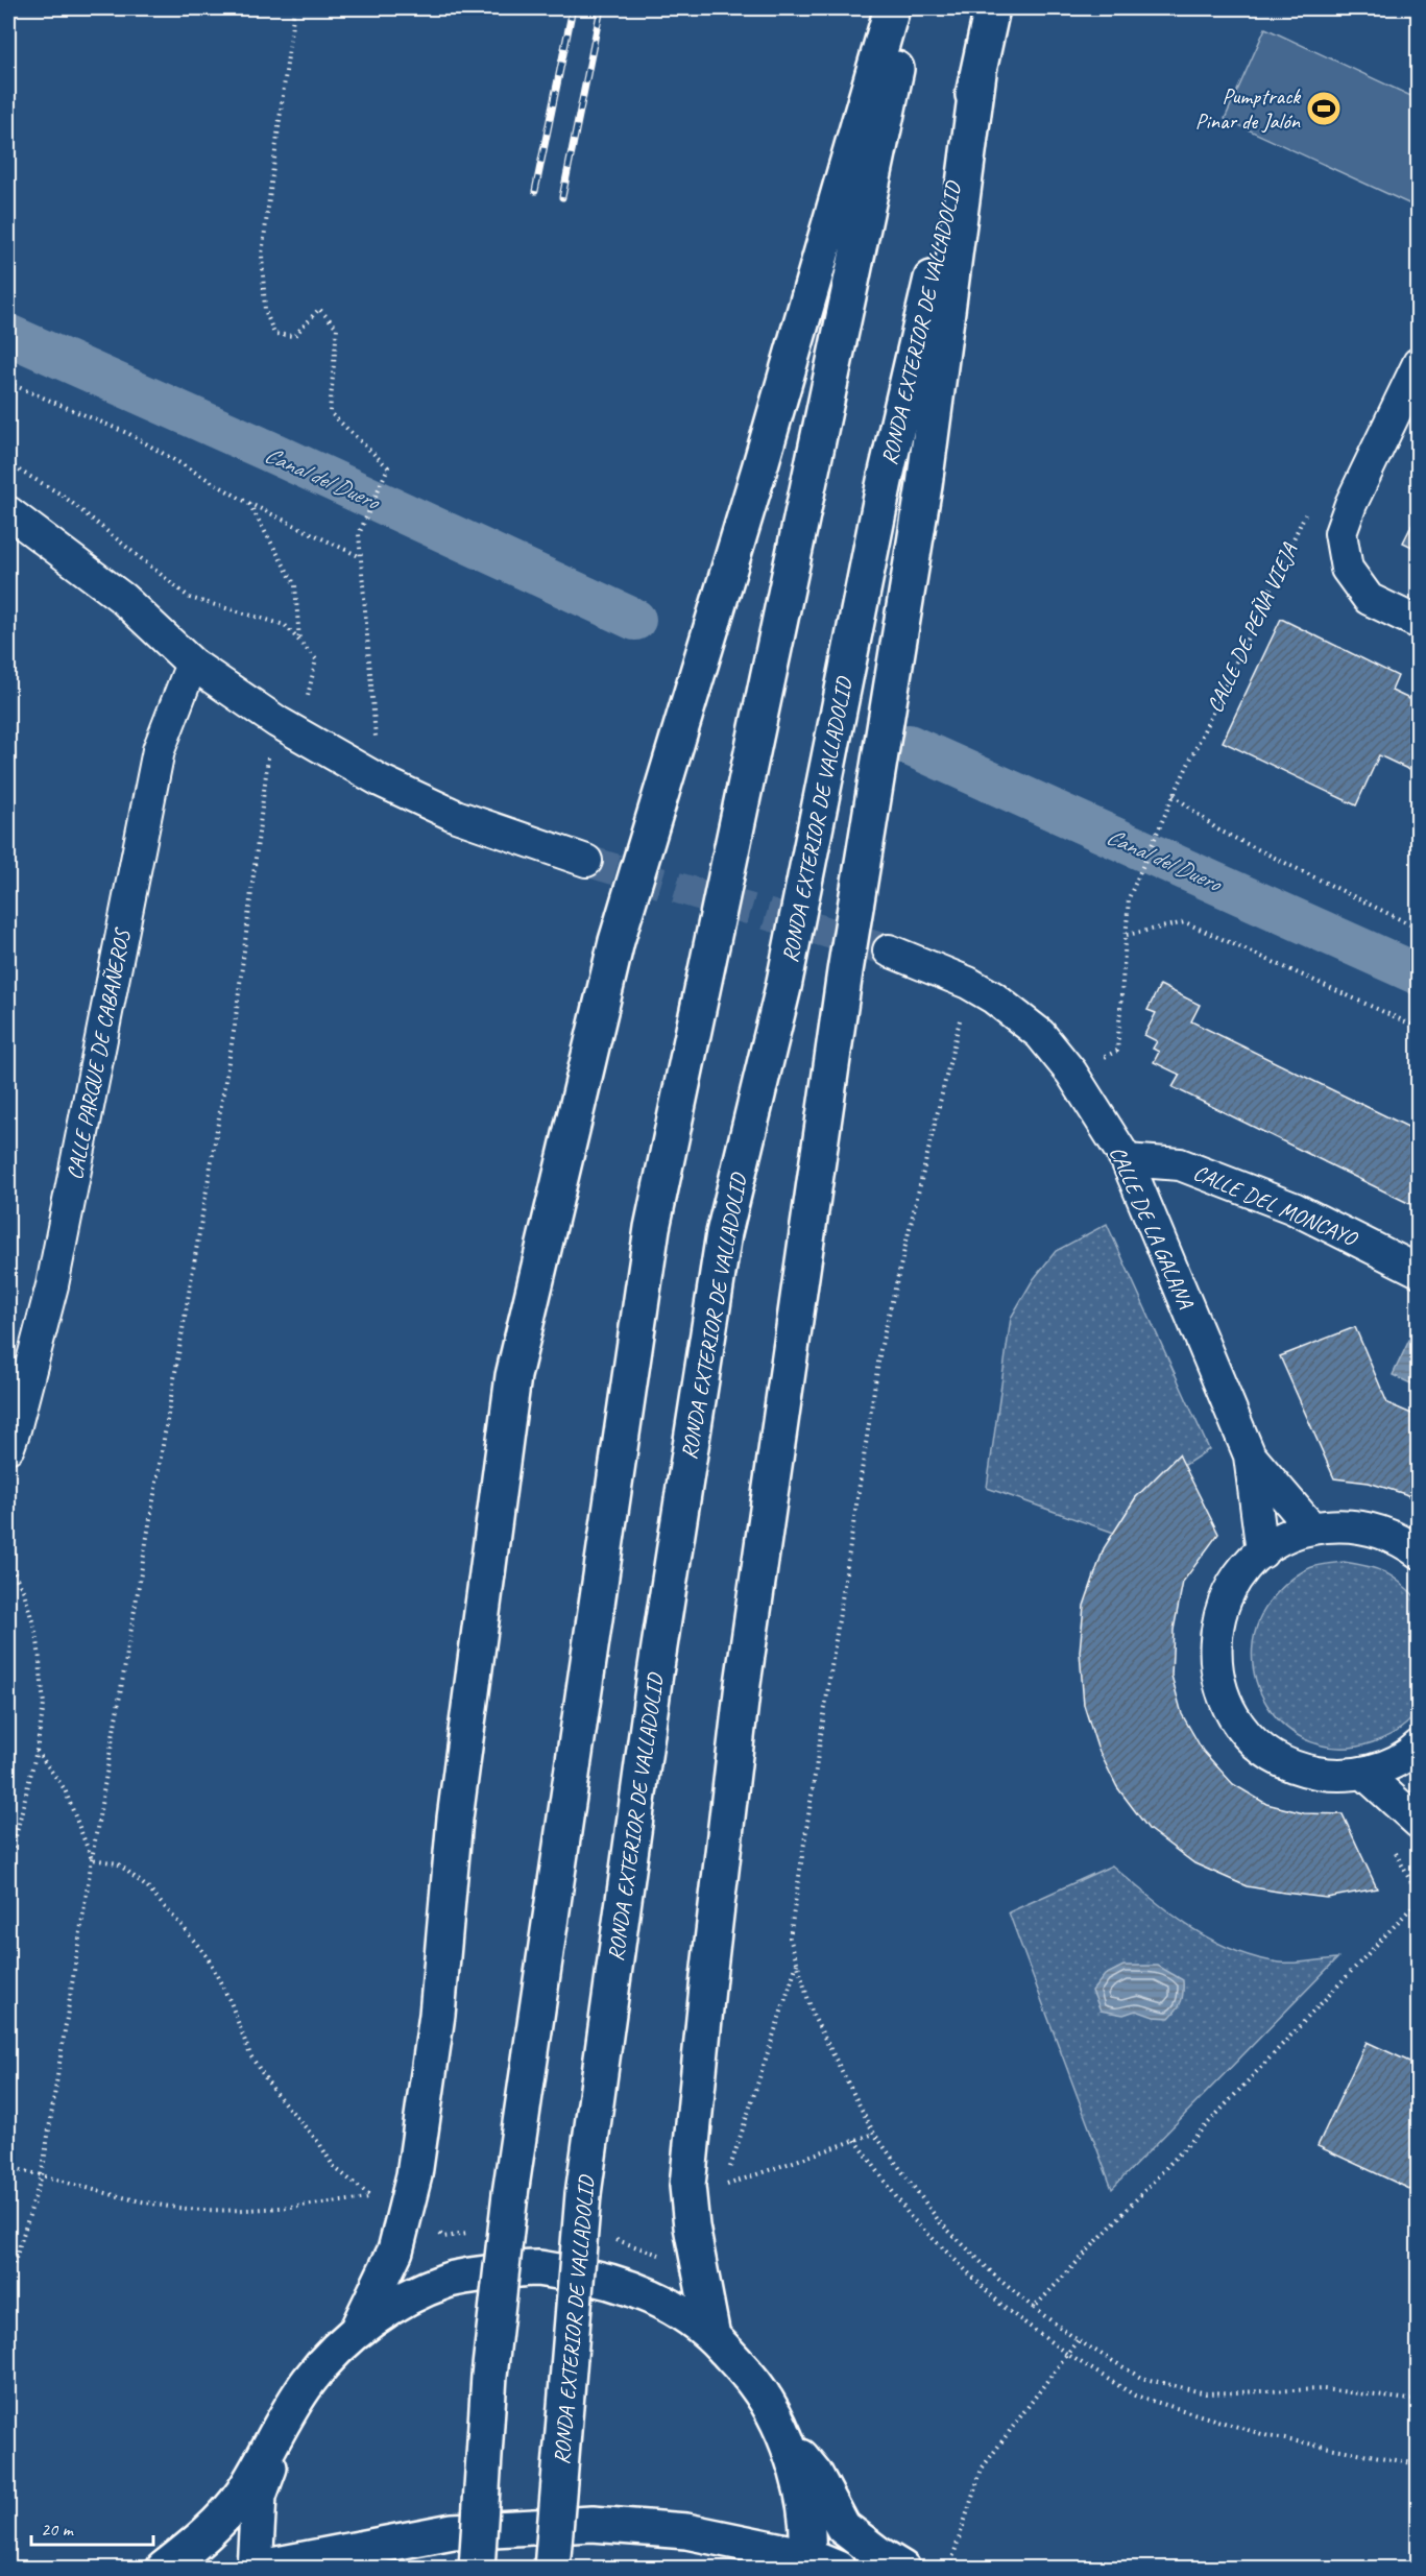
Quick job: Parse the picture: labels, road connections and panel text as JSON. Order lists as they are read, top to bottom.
{
  "streets": {
    "highway": ["RONDA EXTERIOR DE VALLADOLID"],
    "street": ["CALLE PARQUE DE CABAÑEROS", "CALLE DEL MONCAYO", "CALLE DE LA GALANA"],
    "path": ["CALLE DE PEÑA VIEJA"]
  },
  "crossings": [
    ["CALLE DEL MONCAYO", "CALLE DE LA GALANA"]
  ],
  "water": ["Canal del Duero"],
  "places": {
    "sports": ["Pumptrack Pinar de Jalón"]
  },
  "scale_bar": "20 m"
}
